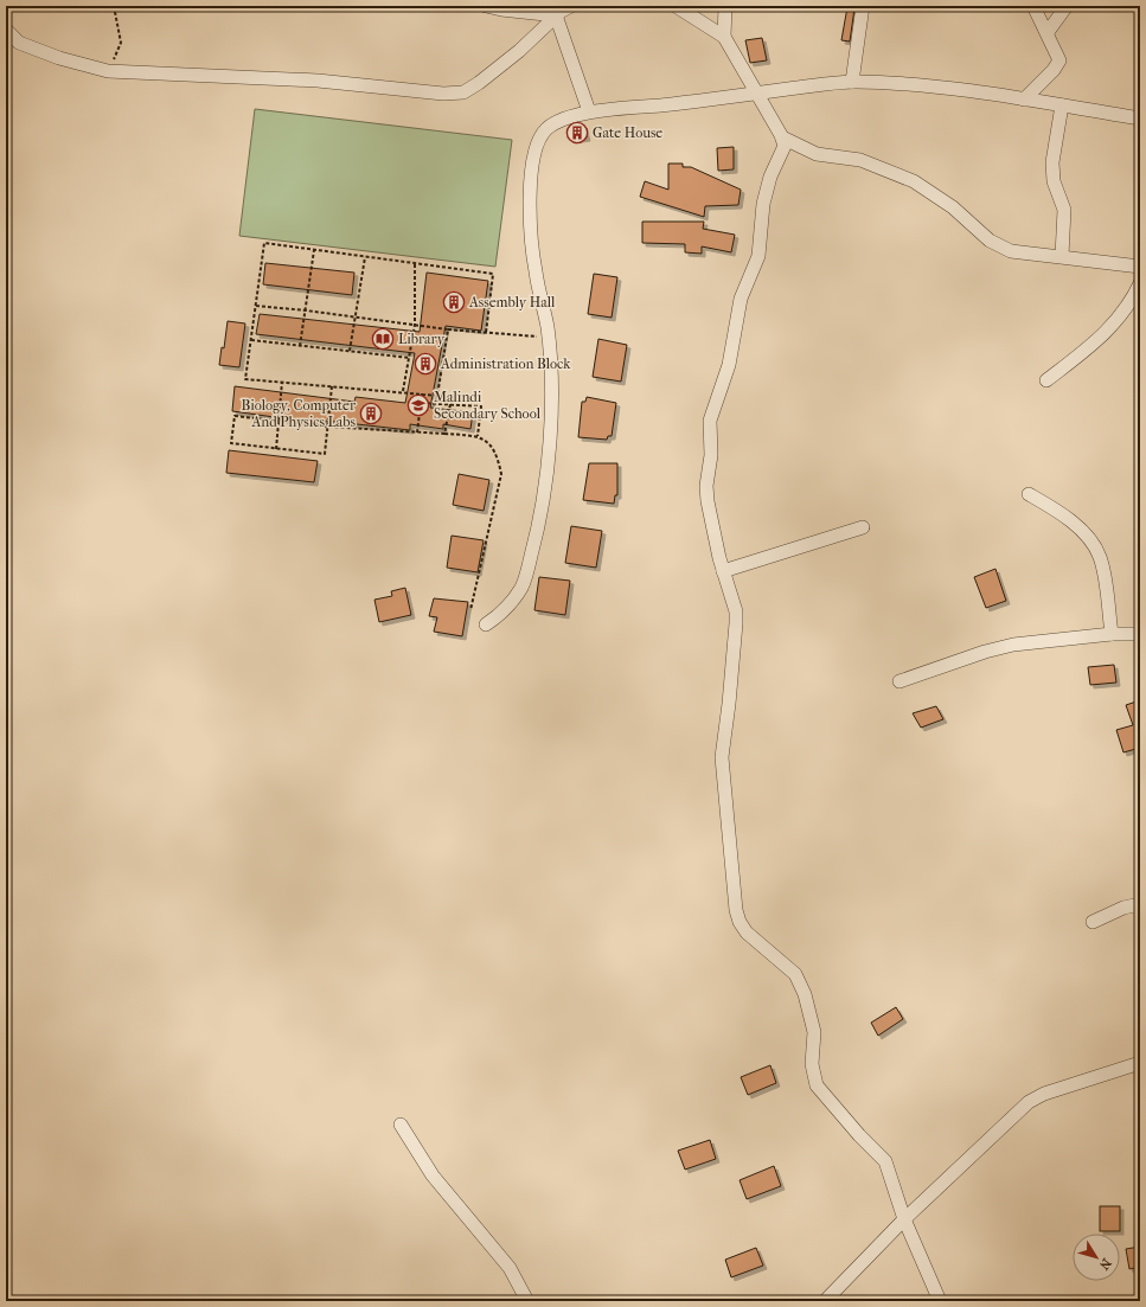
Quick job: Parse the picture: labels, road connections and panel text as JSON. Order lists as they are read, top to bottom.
{
  "places": {
    "building": [
      "Gate House",
      "Assembly Hall",
      "Administration Block",
      "Biology, Computer And Physics Labs"
    ],
    "library": ["Library"],
    "school or university": ["Malindi Secondary School"]
  },
  "north": "bottom right"
}
